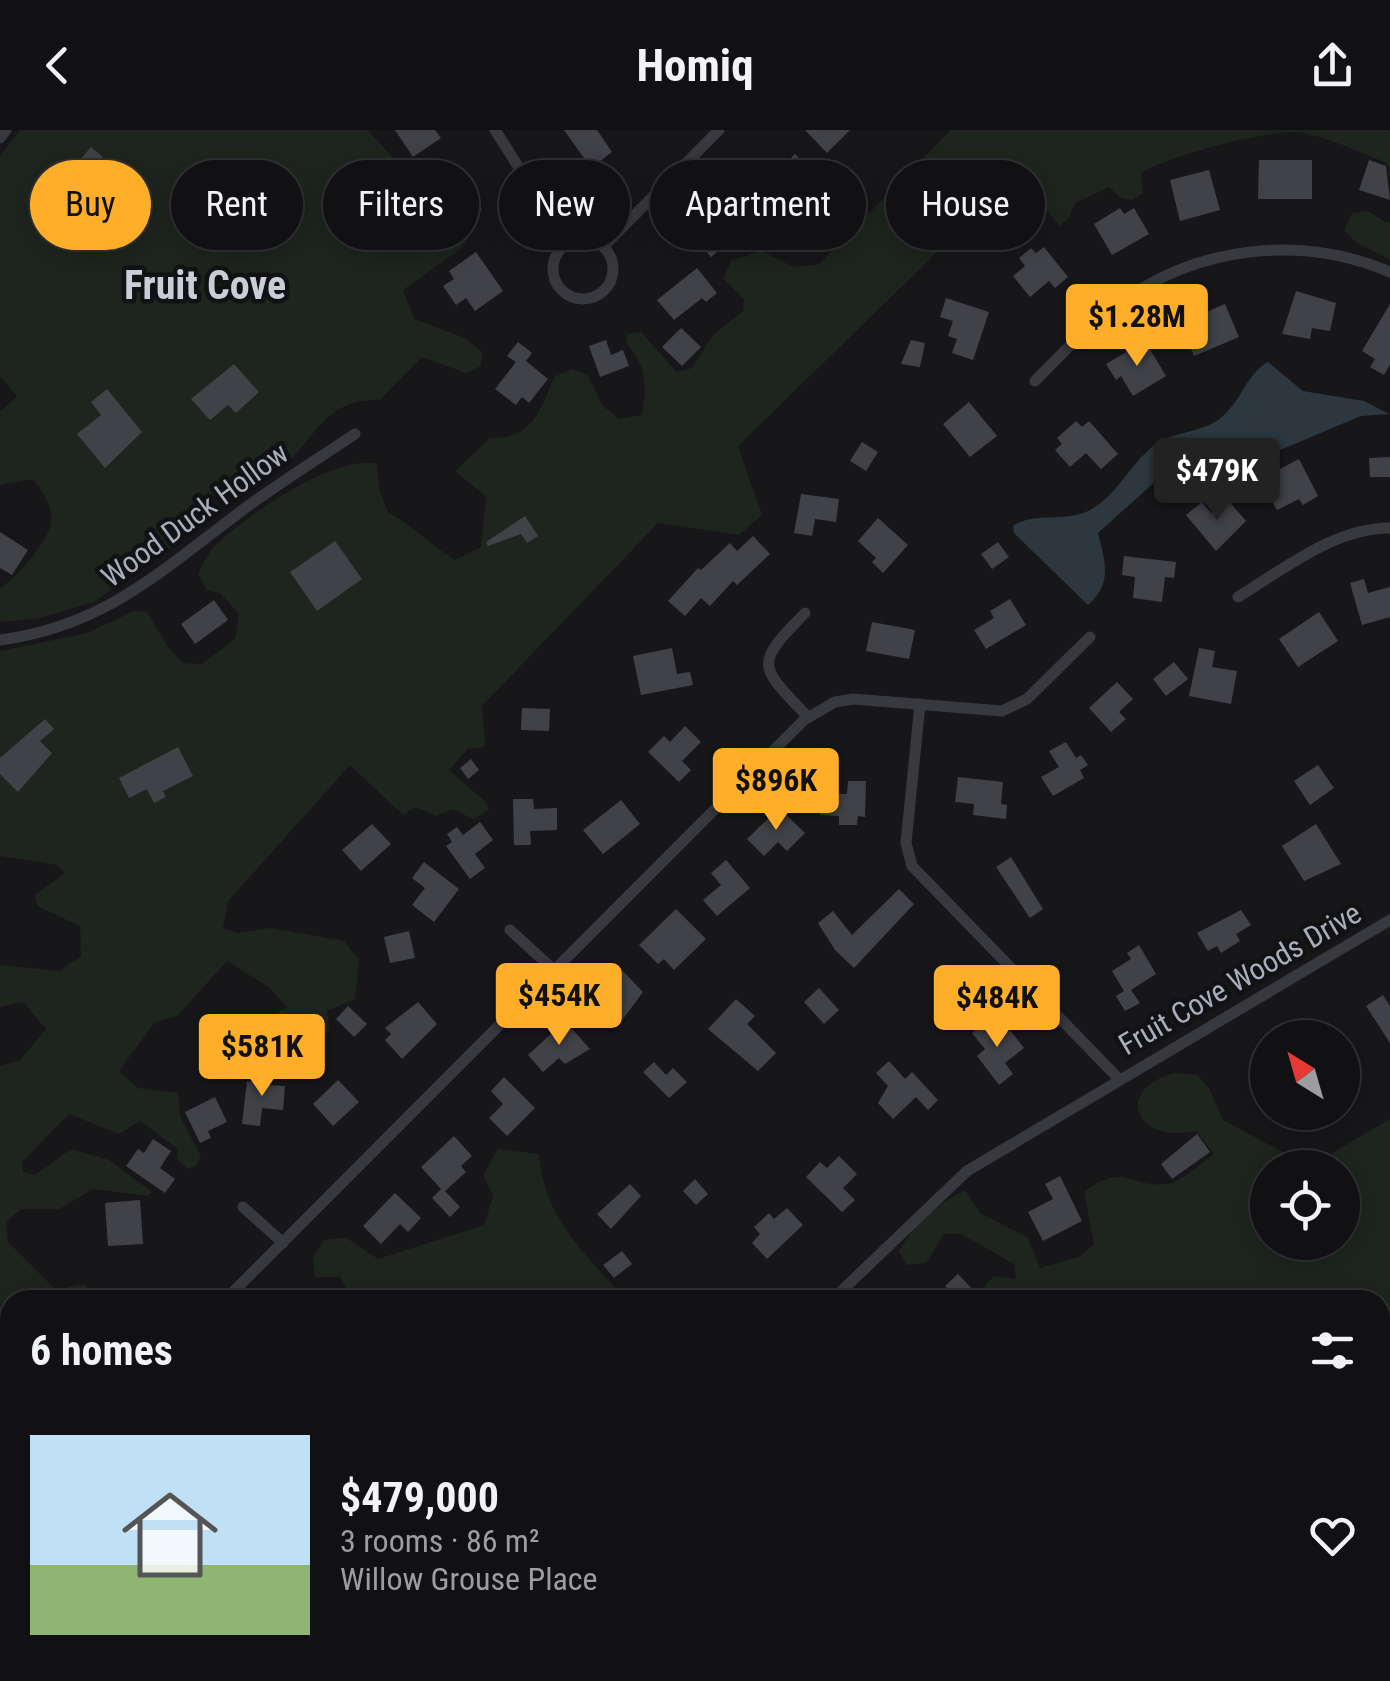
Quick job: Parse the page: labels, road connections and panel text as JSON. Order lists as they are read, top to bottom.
{
  "streets": {
    "street": ["Wood Duck Hollow", "Fruit Cove Woods Drive"]
  },
  "districts": ["Fruit Cove"],
  "north": "top left",
  "page": {
    "header": "Homiq",
    "chip": [
      "Buy",
      "Rent",
      "Filters",
      "New",
      "Apartment",
      "House"
    ],
    "price": [
      "$1.28M",
      "$479K",
      "$896K",
      "$454K",
      "$484K",
      "$581K"
    ],
    "heading": "6 homes",
    "list": [
      {
        "name": "$479,000",
        "note": "3 rooms · 86 m² · Willow Grouse Place"
      }
    ]
  }
}
